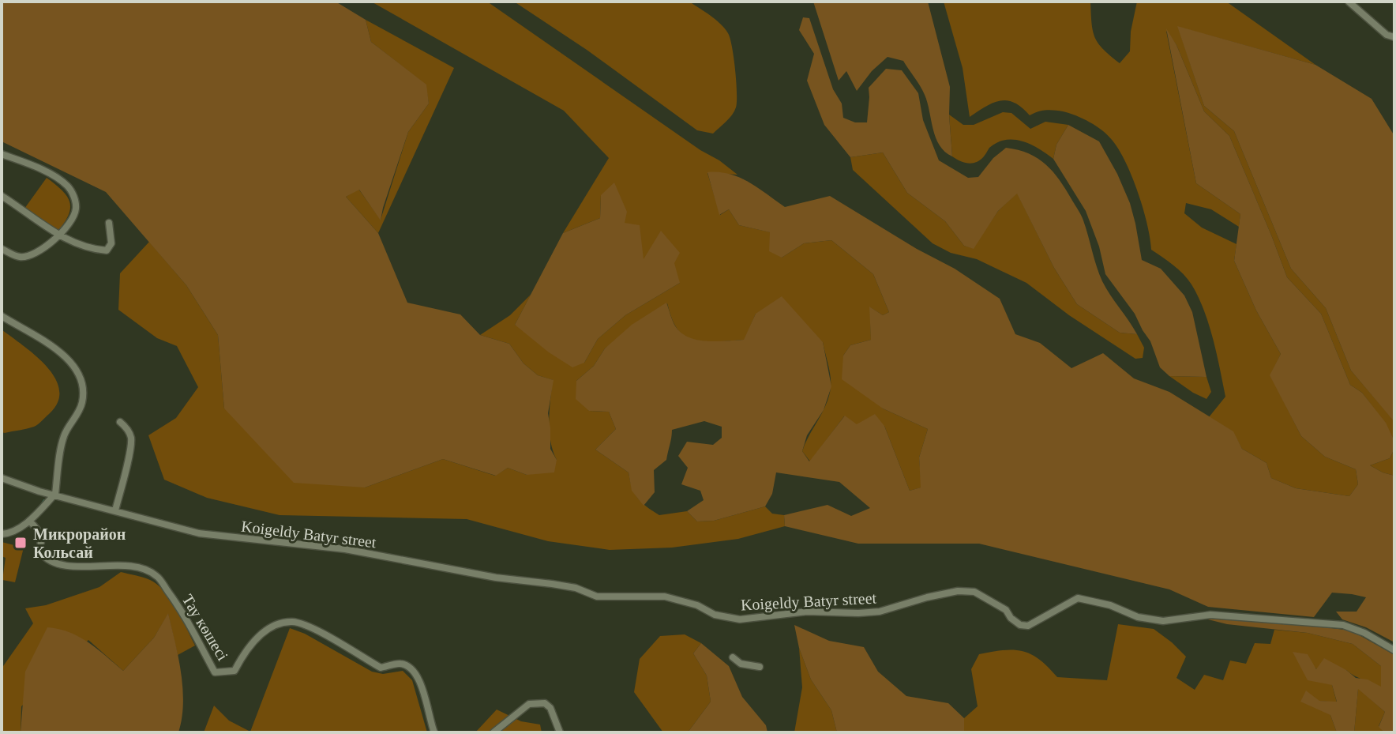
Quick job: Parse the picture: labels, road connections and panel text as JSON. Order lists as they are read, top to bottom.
{
  "streets": {
    "street": ["Koigeldy Batyr street", "Тау көшесі"]
  },
  "places": {
    "transit": ["Микрорайон Кольсай"]
  }
}
